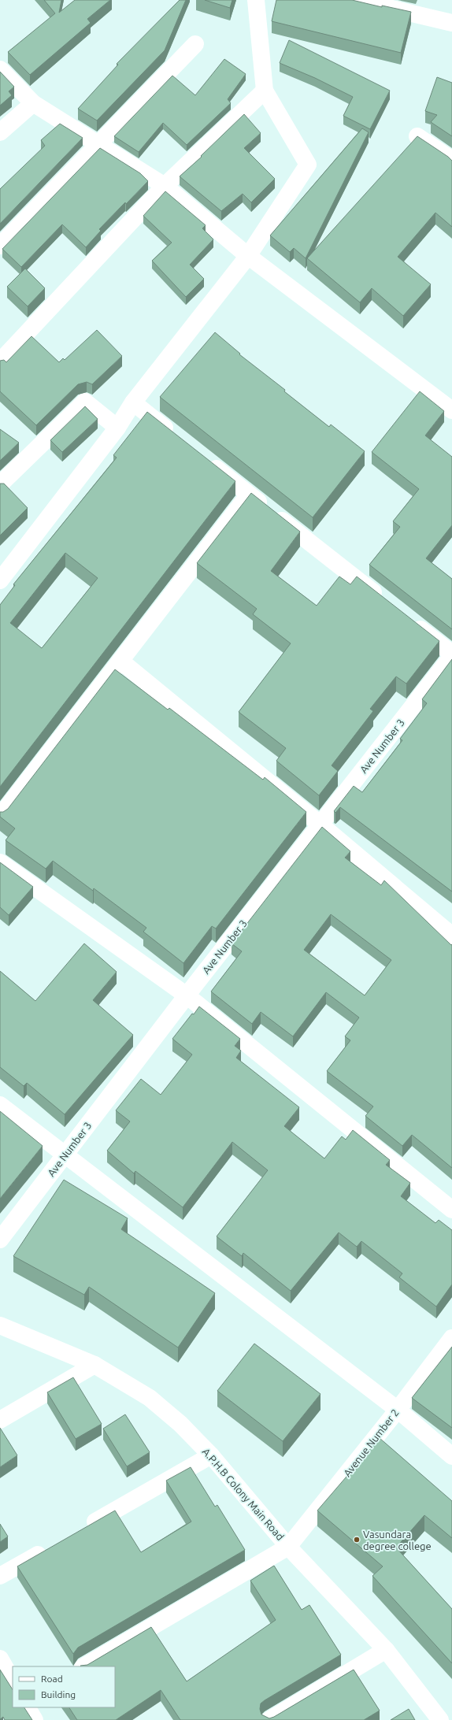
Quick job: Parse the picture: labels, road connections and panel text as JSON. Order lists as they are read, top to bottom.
{
  "streets": {
    "street": ["Ave Number 3", "Avenue Number 2", "A.P.H.B Colony Main Road"]
  },
  "crossings": [
    ["Avenue Number 2", "A.P.H.B Colony Main Road"]
  ],
  "places": ["Vasundara degree college"],
  "legend": ["Road", "Building"]
}
